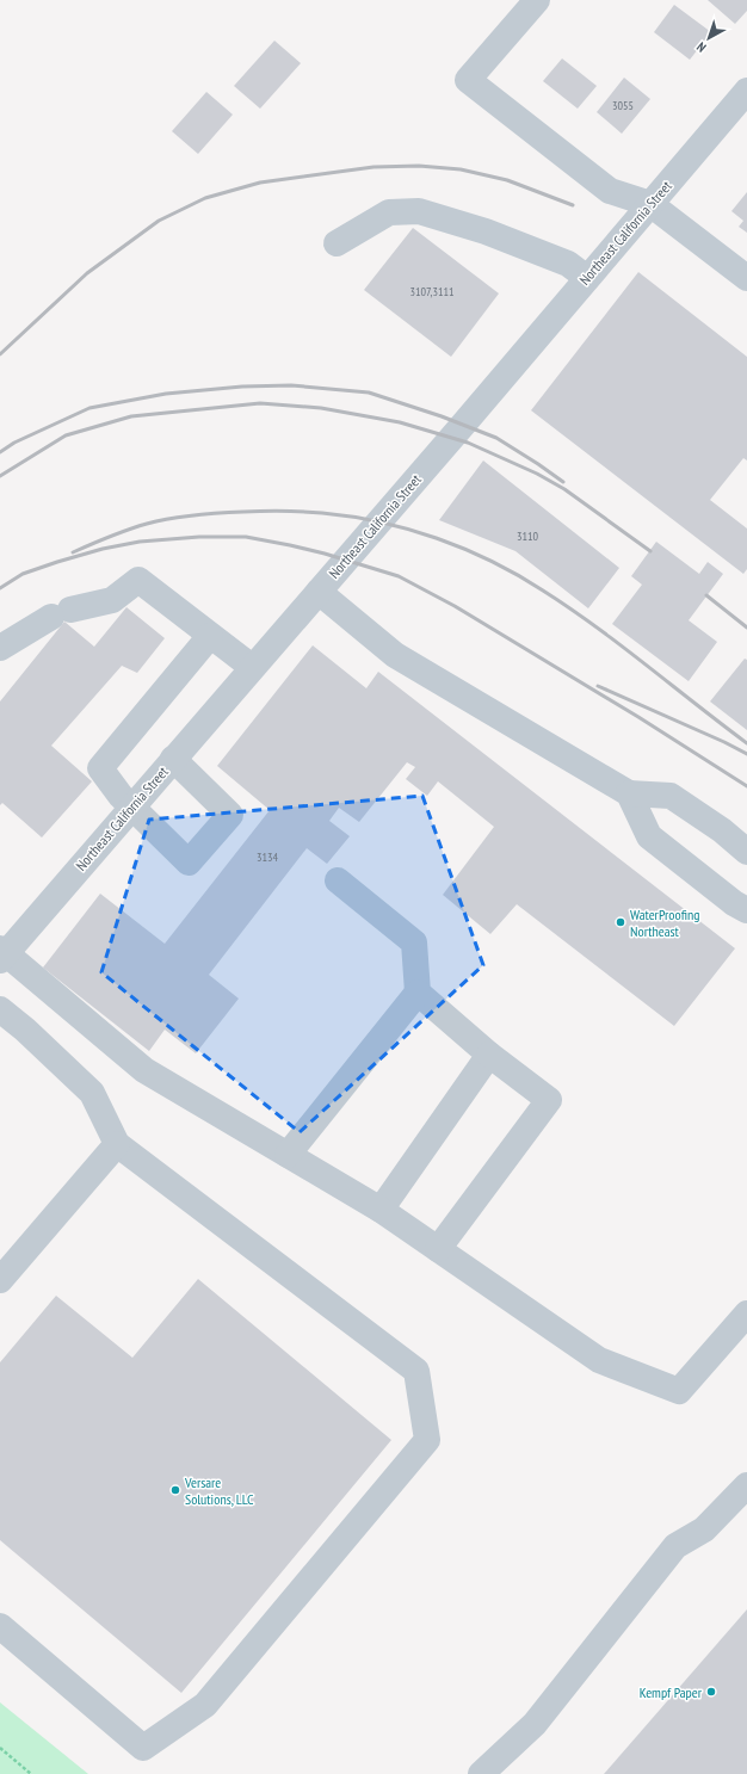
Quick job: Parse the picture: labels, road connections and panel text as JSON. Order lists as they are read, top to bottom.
{
  "streets": {
    "street": ["Northeast California Street"]
  },
  "places": ["WaterProofing Northeast", "Versare Solutions, LLC", "Kempf Paper"],
  "house_numbers": [
    "3055",
    "3107,3111",
    "3110",
    "3134"
  ],
  "north": "bottom left"
}
